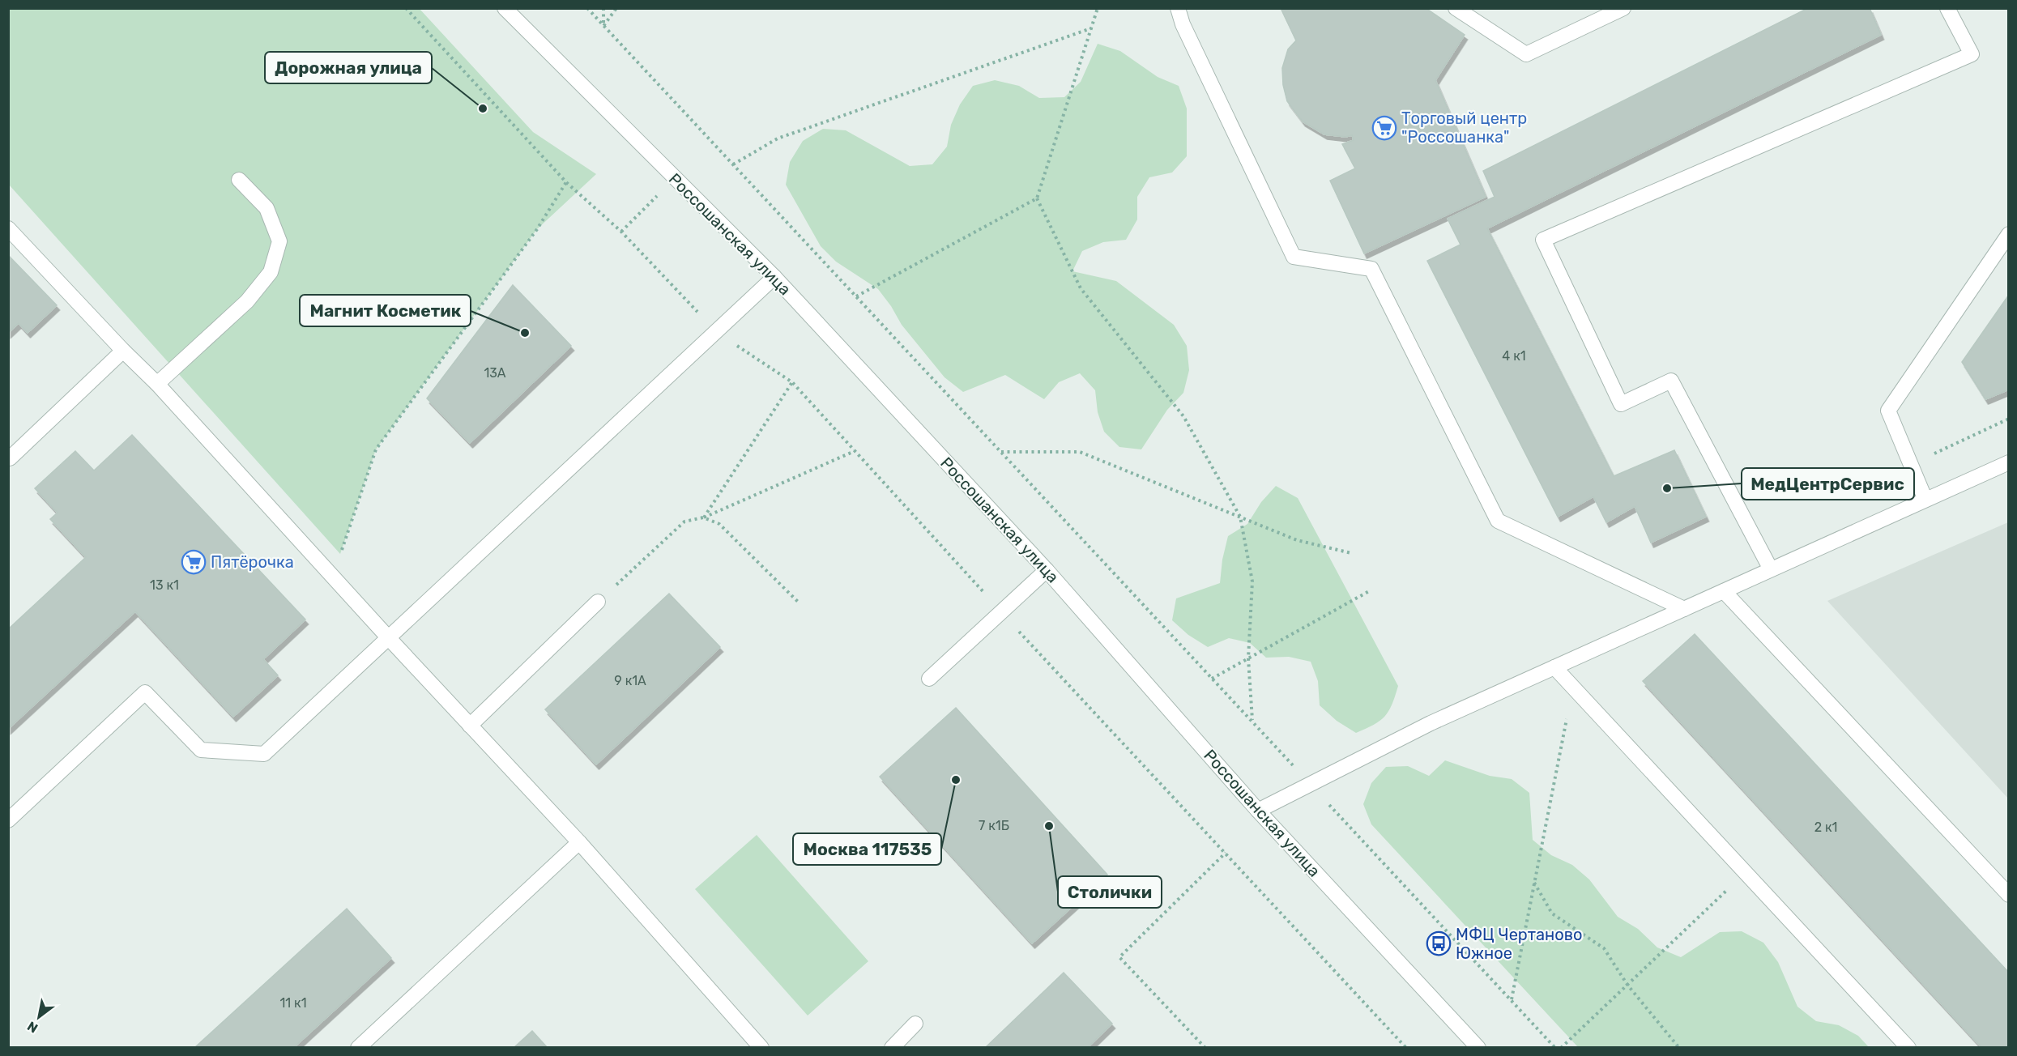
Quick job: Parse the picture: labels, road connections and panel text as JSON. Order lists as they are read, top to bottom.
{
  "streets": {
    "street": ["Россошанская улица"]
  },
  "places": {
    "other": [
      "Дорожная улица",
      "Магнит Косметик",
      "МедЦентрСервис",
      "Москва 117535",
      "Столички"
    ],
    "supermarket": ["Торговый центр \"Россошанка\"", "Пятёрочка"],
    "bus stop": ["МФЦ Чертаново Южное"]
  },
  "house_numbers": [
    "4 к1",
    "13А",
    "13 к1",
    "9 к1А",
    "7 к1Б",
    "2 к1",
    "11 к1"
  ],
  "north": "bottom left"
}
